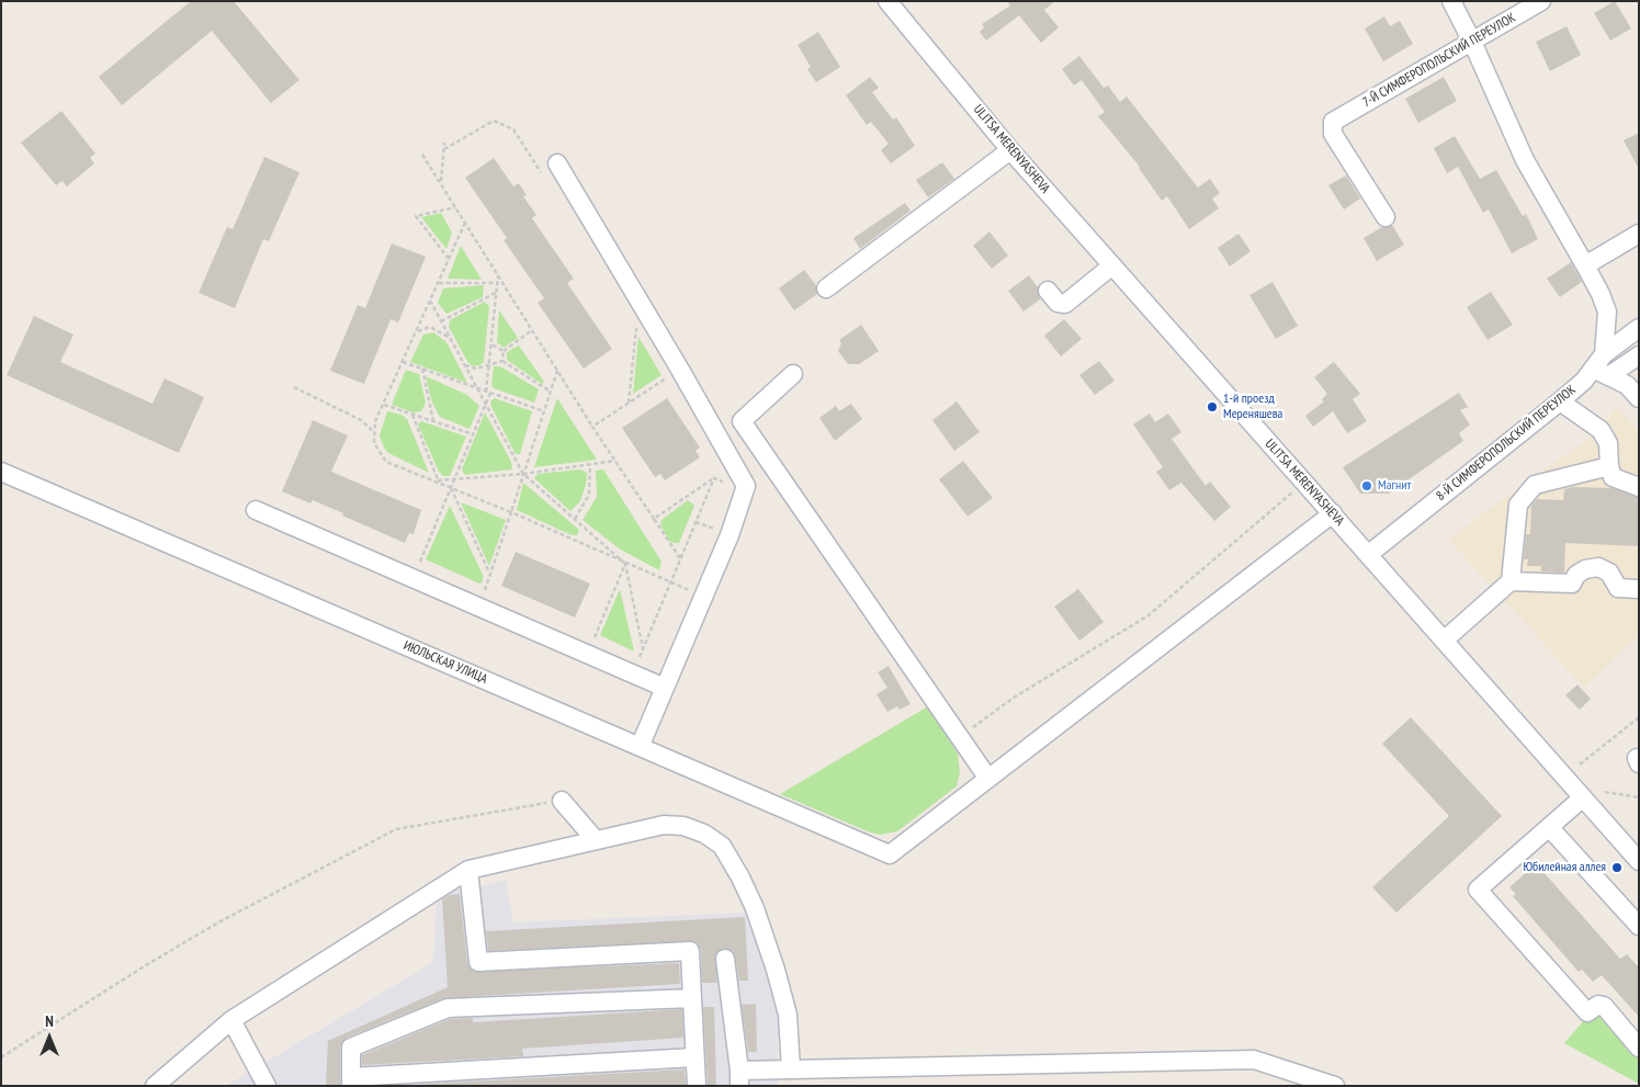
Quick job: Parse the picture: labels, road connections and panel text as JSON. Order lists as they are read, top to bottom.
{
  "streets": {
    "street": [
      "7-Й СИМФЕРОПОЛЬСКИЙ ПЕРЕУЛОК",
      "ULITSA MERENYASHEVA",
      "8-Й СИМФЕРОПОЛЬСКИЙ ПЕРЕУЛОК",
      "ИЮЛЬСКАЯ УЛИЦА"
    ]
  },
  "crossings": [
    ["ULITSA MERENYASHEVA", "8-Й СИМФЕРОПОЛЬСКИЙ ПЕРЕУЛОК"]
  ],
  "places": ["1-й проезд Мереняшева", "Магнит", "Юбилейная аллея"],
  "north": "top"
}
